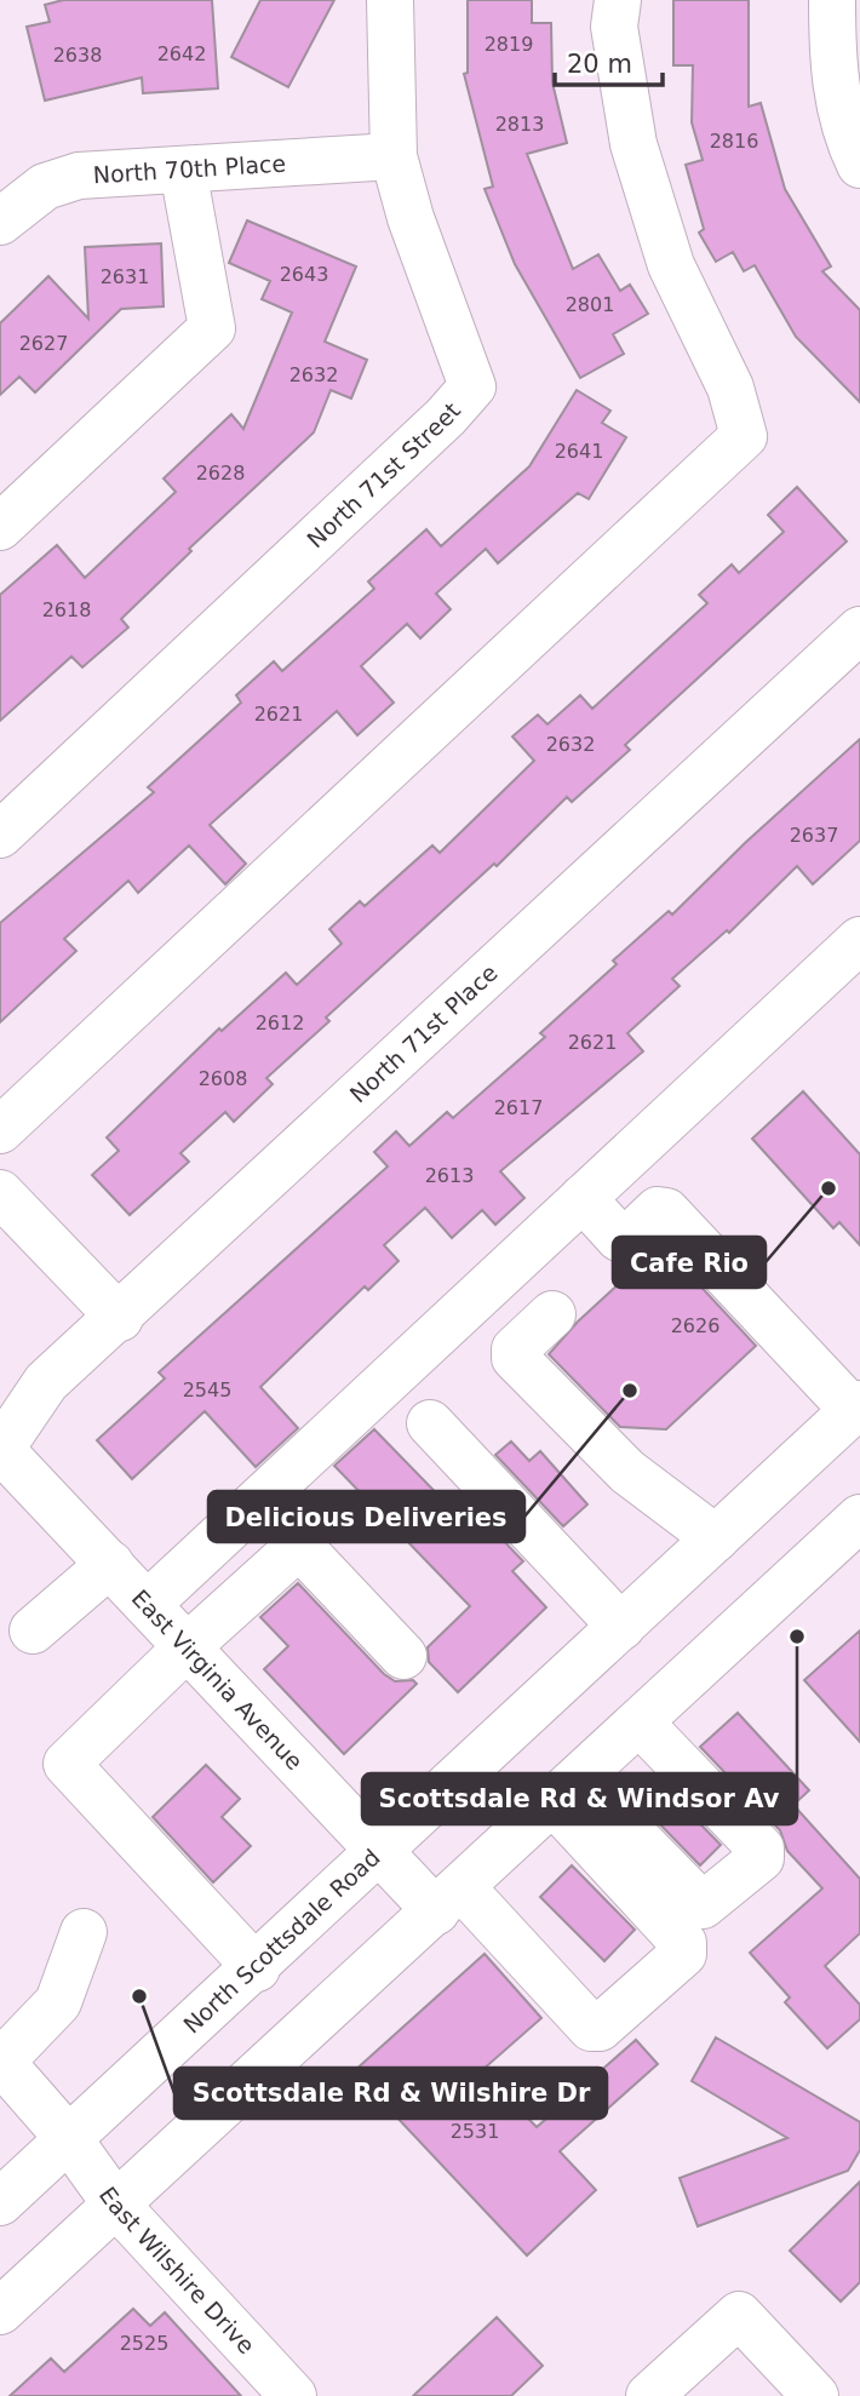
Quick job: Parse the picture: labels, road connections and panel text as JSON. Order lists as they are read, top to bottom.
{
  "streets": {
    "street": [
      "North 70th Place",
      "North 71st Street",
      "North 71st Place",
      "East Virginia Avenue",
      "North Scottsdale Road",
      "East Wilshire Drive"
    ]
  },
  "crossings": [
    ["North 70th Place", "North 71st Street"],
    ["North 71st Place", "East Virginia Avenue"],
    ["East Virginia Avenue", "North Scottsdale Road"],
    ["North Scottsdale Road", "East Wilshire Drive"]
  ],
  "places": [
    "Cafe Rio",
    "Delicious Deliveries",
    "Scottsdale Rd & Windsor Av",
    "Scottsdale Rd & Wilshire Dr"
  ],
  "house_numbers": [
    "2819",
    "2642",
    "2638",
    "2813",
    "2816",
    "2643",
    "2631",
    "2801",
    "2627",
    "2632",
    "2641",
    "2628",
    "2618",
    "2621",
    "2632",
    "2637",
    "2612",
    "2621",
    "2608",
    "2617",
    "2613",
    "2626",
    "2545",
    "2531",
    "2525"
  ],
  "scale_bar": "20 m"
}
